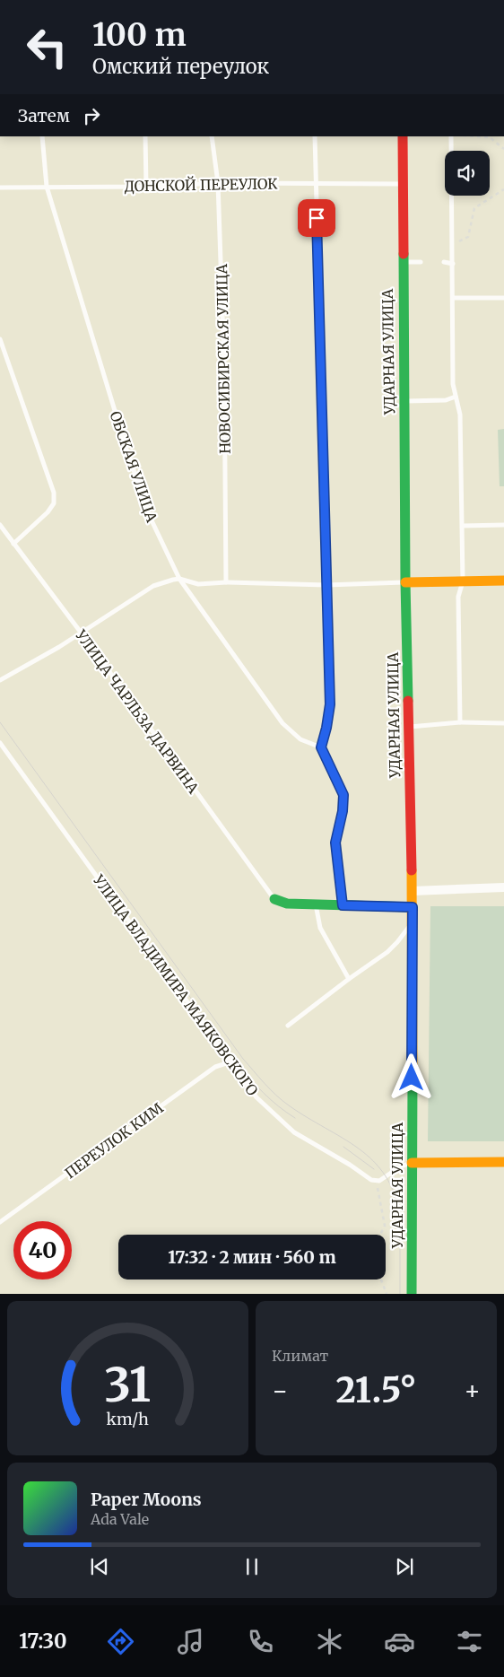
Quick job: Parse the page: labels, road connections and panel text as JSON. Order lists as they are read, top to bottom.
{
  "streets": {
    "street": ["УДАРНАЯ УЛИЦА"],
    "lane": [
      "ДОНСКОЙ ПЕРЕУЛОК",
      "НОВОСИБИРСКАЯ УЛИЦА",
      "ОБСКАЯ УЛИЦА",
      "УЛИЦА ЧАРЛЬЗА ДАРВИНА",
      "УЛИЦА ВЛАДИМИРА МАЯКОВСКОГО",
      "ПЕРЕУЛОК КИМ"
    ]
  },
  "crossings": [
    ["ДОНСКОЙ ПЕРЕУЛОК", "УДАРНАЯ УЛИЦА"],
    ["ДОНСКОЙ ПЕРЕУЛОК", "НОВОСИБИРСКАЯ УЛИЦА"],
    ["ДОНСКОЙ ПЕРЕУЛОК", "ОБСКАЯ УЛИЦА"],
    ["УЛИЦА ВЛАДИМИРА МАЯКОВСКОГО", "ПЕРЕУЛОК КИМ"]
  ],
  "page": {
    "turn": ["100 m", "Омский переулок"],
    "then": "Затем",
    "limit": "40",
    "trip": "17:32 · 2 мин · 560 m",
    "tile": "Климат",
    "heat": ["−", "21.5°", "+"],
    "song": ["Paper Moons", "Ada Vale"],
    "tabs": "17:30",
    "gauge": ["31", "km/h"]
  }
}
